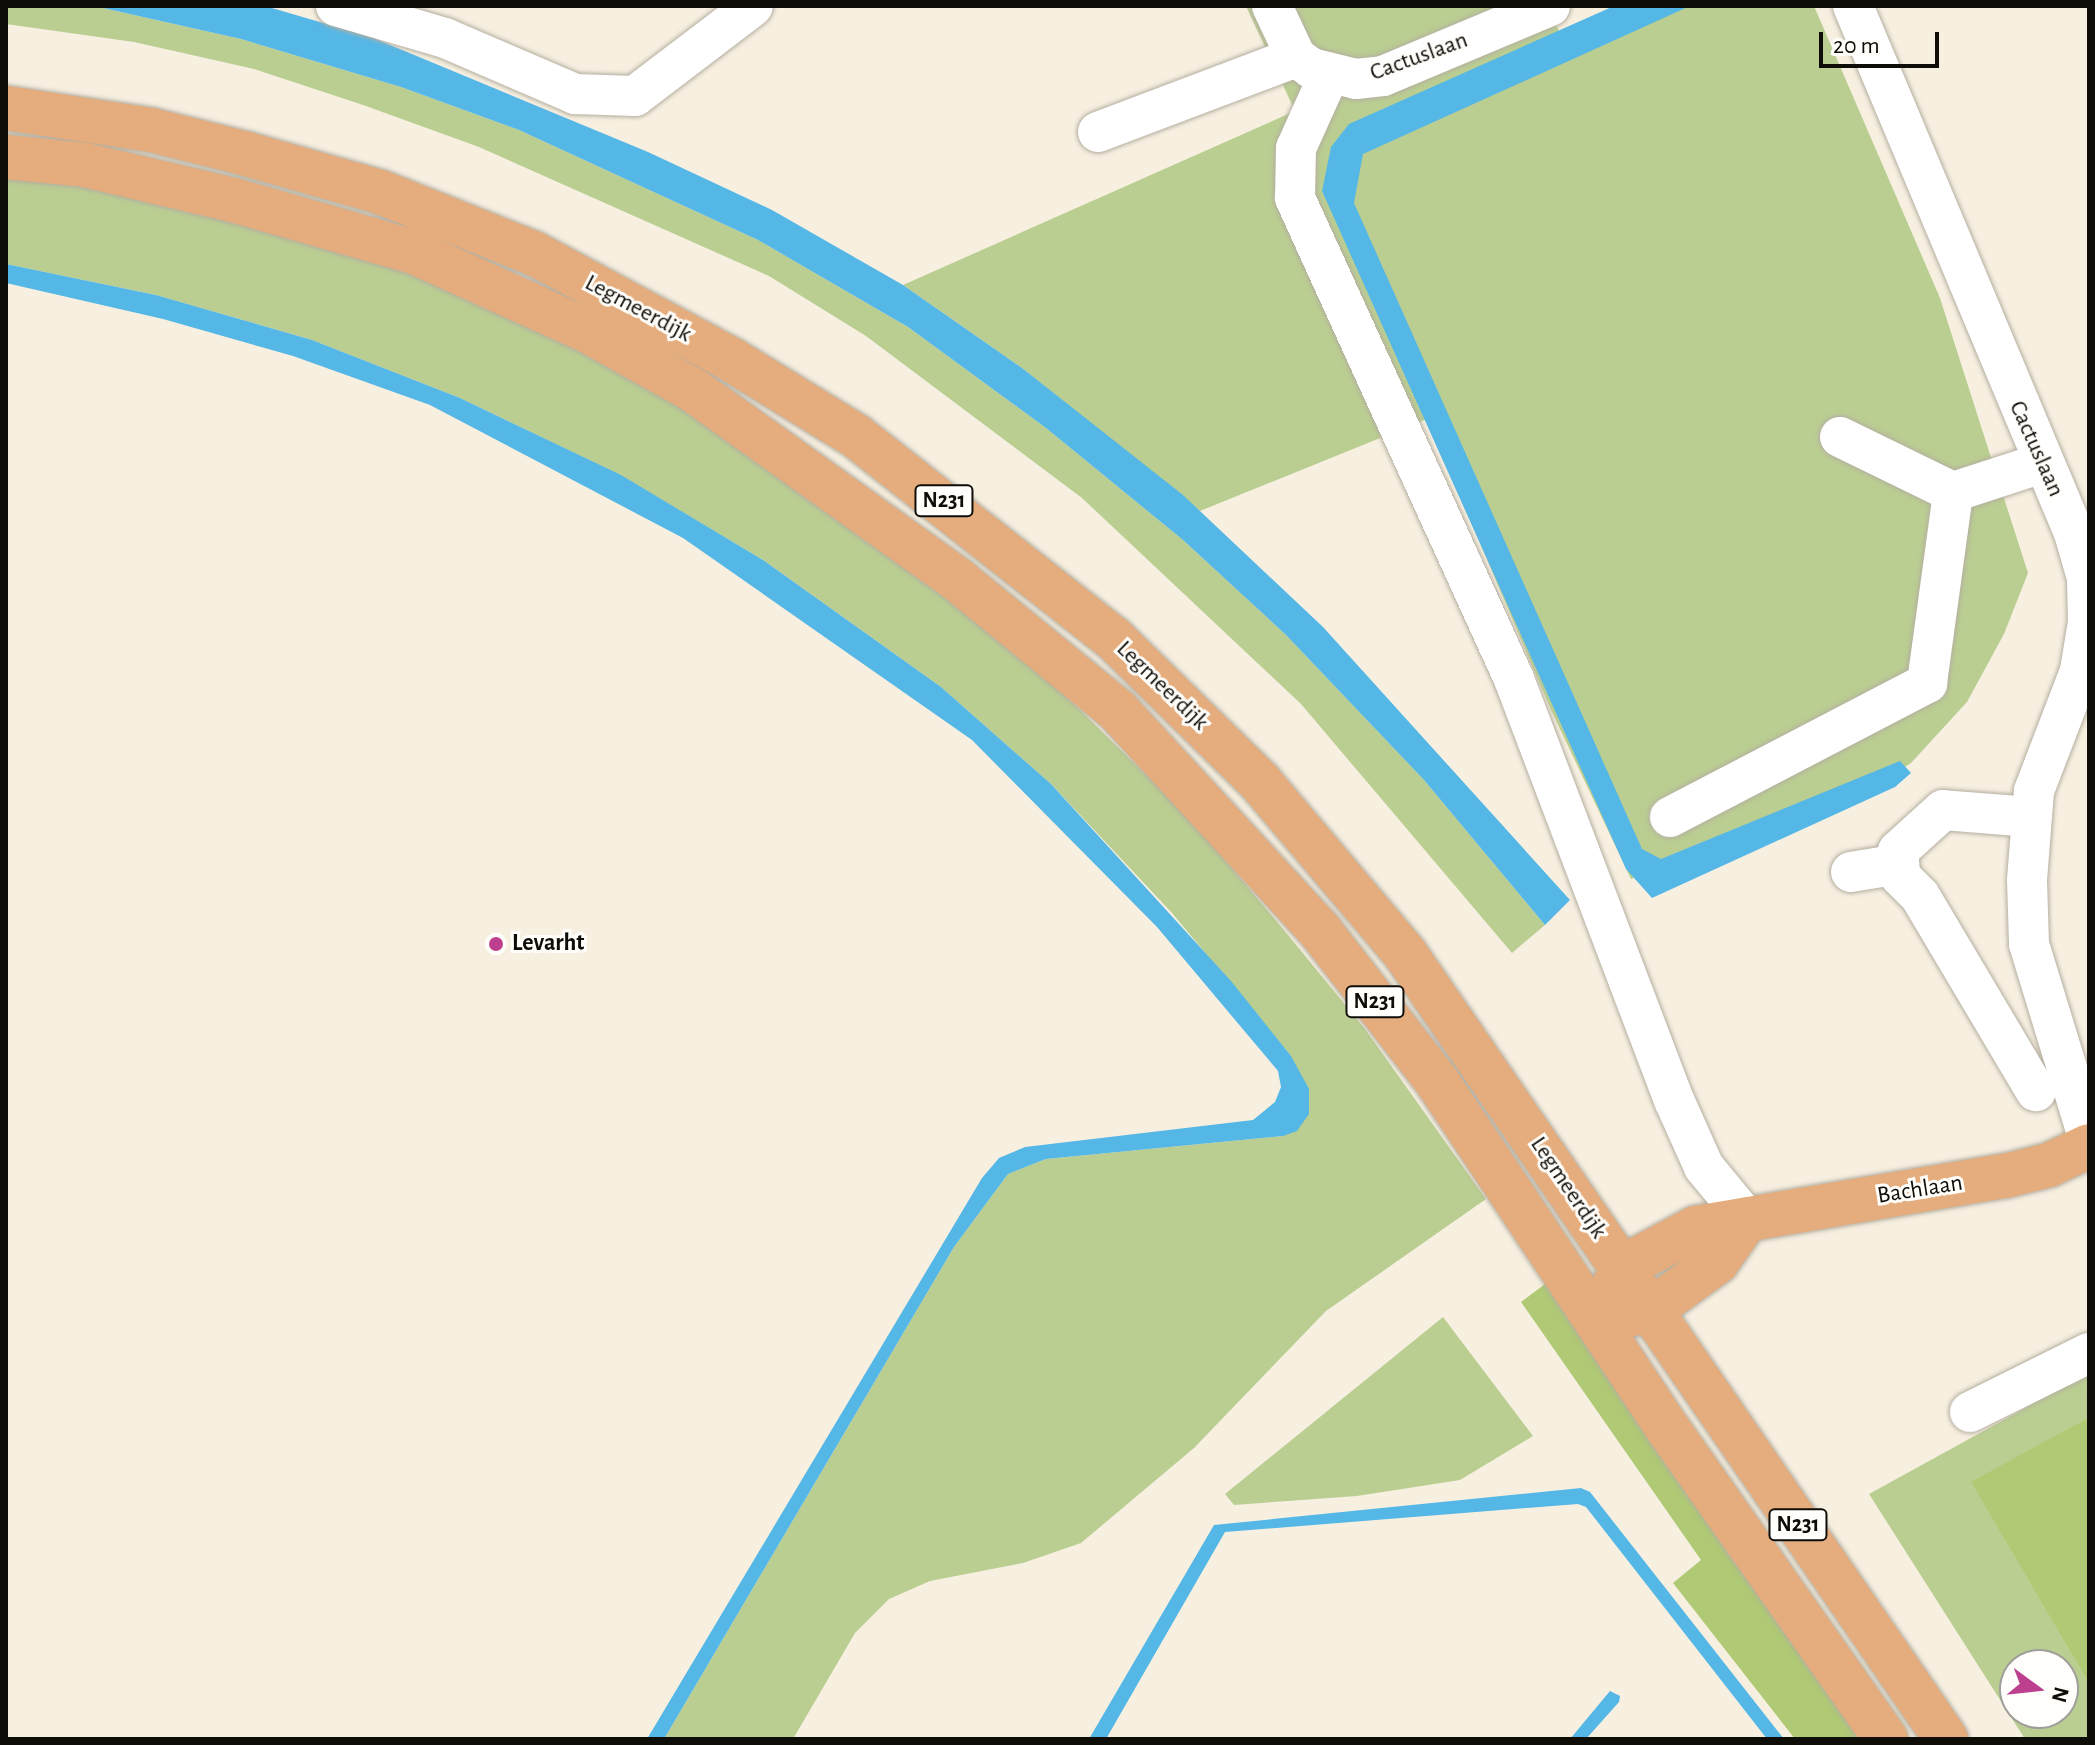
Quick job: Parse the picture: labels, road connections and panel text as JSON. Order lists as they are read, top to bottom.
{
  "streets": {
    "main road": ["Legmeerdijk", "N231", "Bachlaan"],
    "street": ["Cactuslaan"]
  },
  "crossings": [
    ["Legmeerdijk", "Bachlaan"]
  ],
  "places": ["Levarht"],
  "scale_bar": "20 m",
  "north": "right"
}
